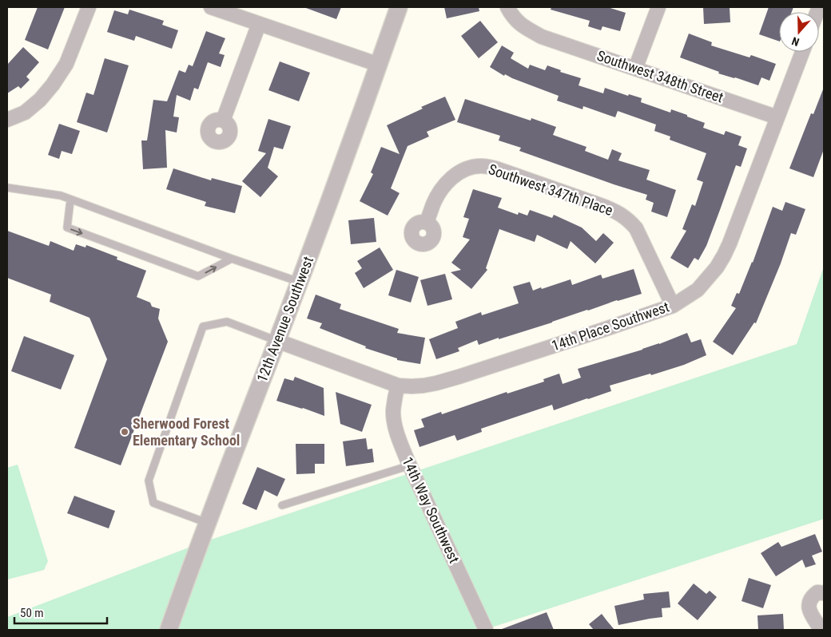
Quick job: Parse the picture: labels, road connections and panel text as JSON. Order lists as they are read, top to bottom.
{
  "streets": {
    "street": [
      "Southwest 348th Street",
      "Southwest 347th Place",
      "12th Avenue Southwest",
      "14th Place Southwest",
      "14th Way Southwest"
    ]
  },
  "crossings": [
    ["Southwest 348th Street", "14th Place Southwest"],
    ["Southwest 347th Place", "14th Place Southwest"],
    ["12th Avenue Southwest", "14th Place Southwest"],
    ["14th Place Southwest", "14th Way Southwest"]
  ],
  "places": ["Sherwood Forest Elementary School"],
  "scale_bar": "50 m",
  "north": "bottom"
}
